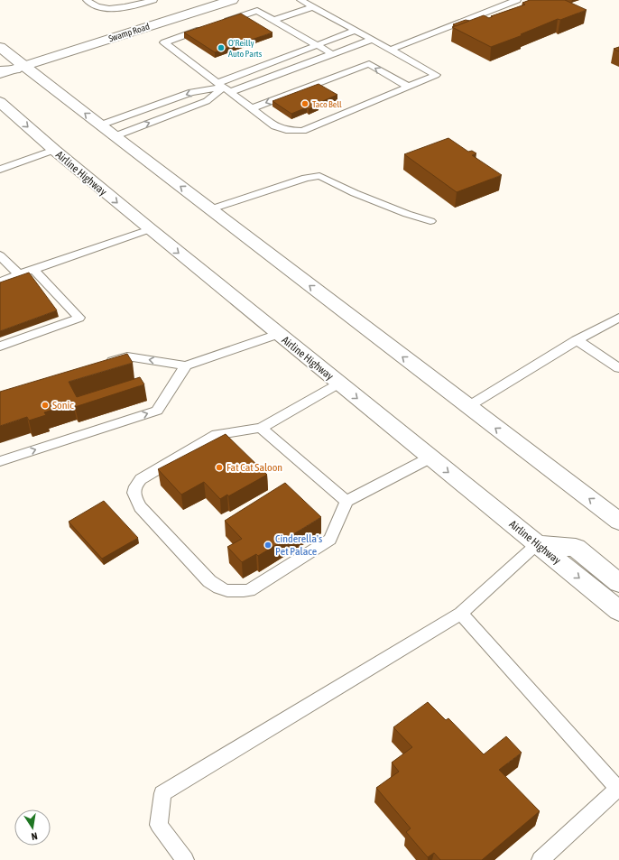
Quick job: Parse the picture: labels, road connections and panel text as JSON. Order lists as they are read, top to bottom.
{
  "streets": {
    "main road": ["Swamp Road", "Airline Highway"]
  },
  "places": [
    "O'Reilly Auto Parts",
    "Taco Bell",
    "Sonic",
    "Fat Cat Saloon",
    "Cinderella's Pet Palace"
  ],
  "north": "bottom"
}
